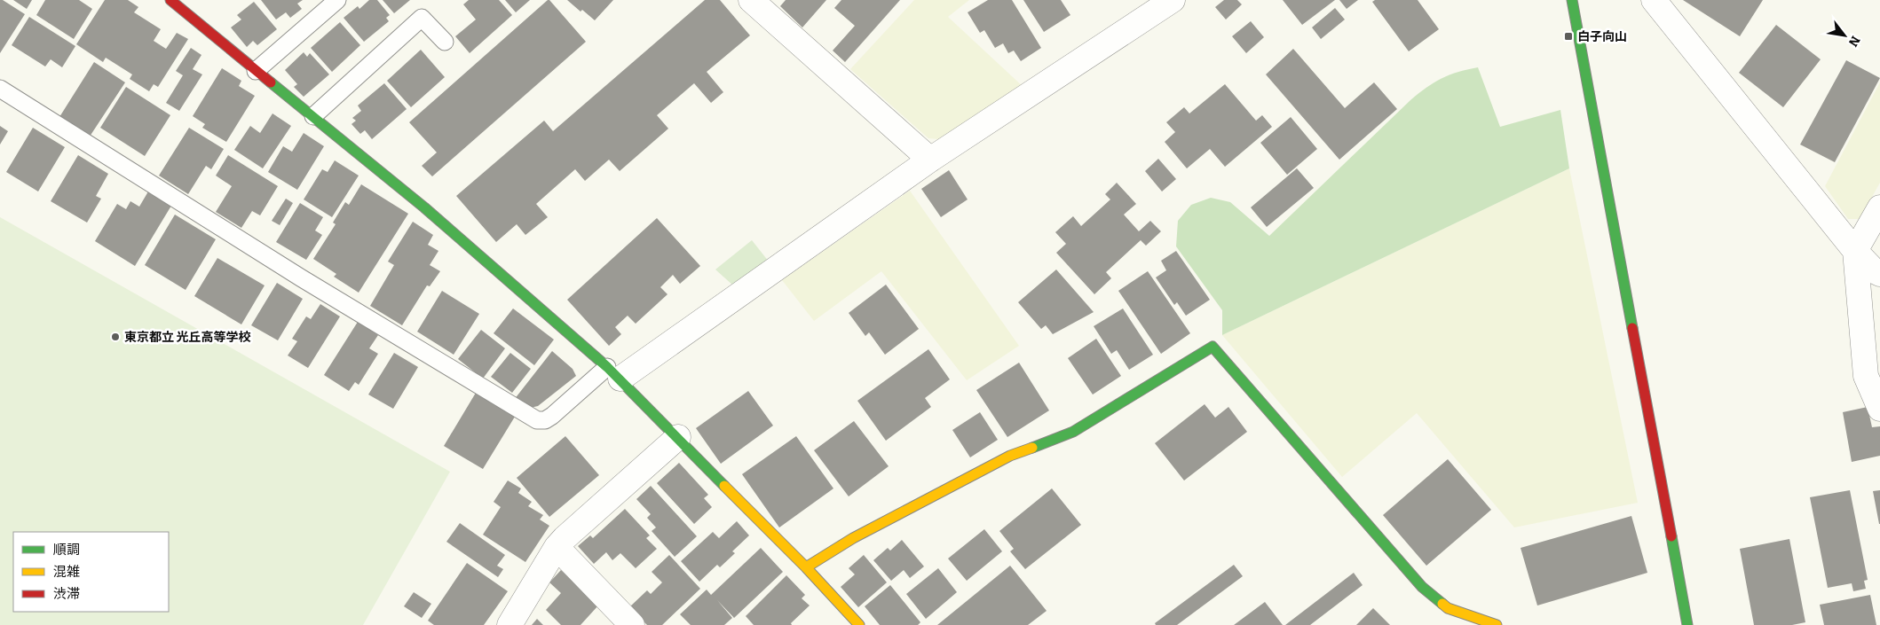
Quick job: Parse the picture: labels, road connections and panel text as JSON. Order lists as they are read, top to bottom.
{
  "places": {
    "transit": ["白子向山"],
    "other": ["東京都立 光丘高等学校"]
  },
  "legend": ["順調", "混雑", "渋滞"],
  "north": "bottom right"
}
